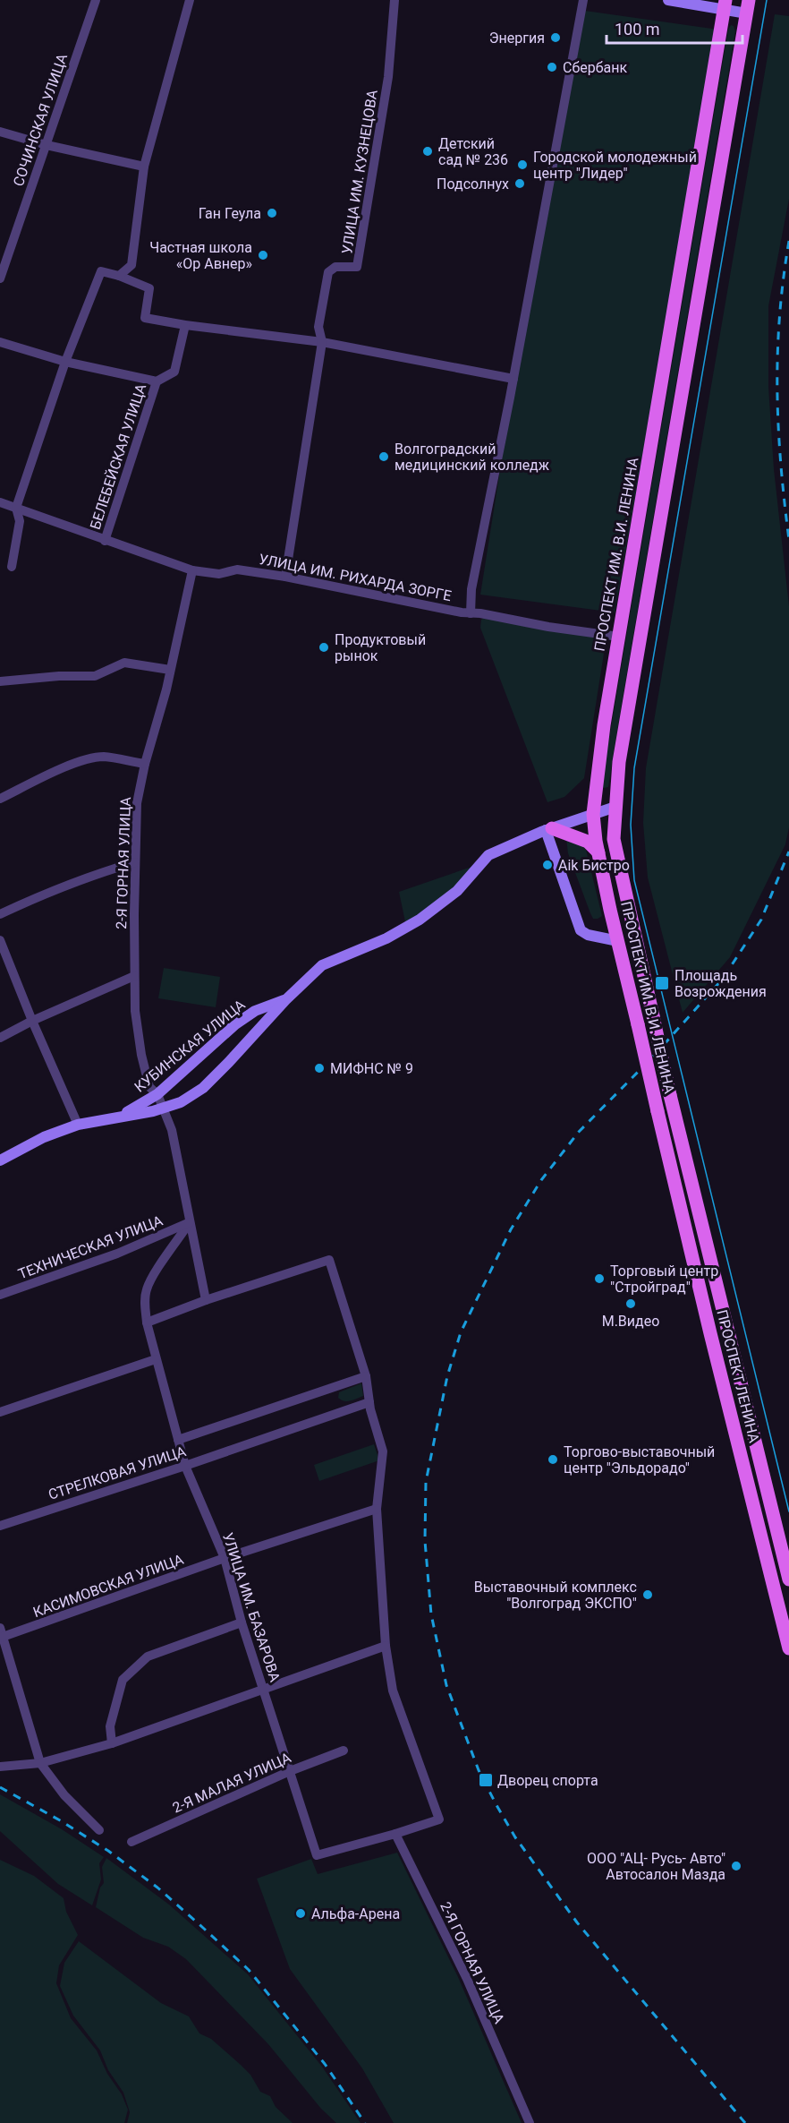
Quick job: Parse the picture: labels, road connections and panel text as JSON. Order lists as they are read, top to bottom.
{
  "streets": {
    "main road": ["ПРОСПЕКТ ИМ. В.И. ЛЕНИНА", "ПРОСПЕКТ ЛЕНИНА"],
    "street": [
      "СОЧИНСКАЯ УЛИЦА",
      "УЛИЦА ИМ. КУЗНЕЦОВА",
      "БЕЛЕБЕЙСКАЯ УЛИЦА",
      "УЛИЦА ИМ. РИХАРДА ЗОРГЕ",
      "2-Я ГОРНАЯ УЛИЦА",
      "КУБИНСКАЯ УЛИЦА",
      "ТЕХНИЧЕСКАЯ УЛИЦА",
      "СТРЕЛКОВАЯ УЛИЦА",
      "КАСИМОВСКАЯ УЛИЦА",
      "УЛИЦА ИМ. БАЗАРОВА",
      "2-Я МАЛАЯ УЛИЦА"
    ]
  },
  "crossings": [
    ["УЛИЦА ИМ. КУЗНЕЦОВА", "УЛИЦА ИМ. РИХАРДА ЗОРГЕ"],
    ["БЕЛЕБЕЙСКАЯ УЛИЦА", "УЛИЦА ИМ. РИХАРДА ЗОРГЕ"],
    ["ПРОСПЕКТ ИМ. В.И. ЛЕНИНА", "УЛИЦА ИМ. РИХАРДА ЗОРГЕ"],
    ["ПРОСПЕКТ ИМ. В.И. ЛЕНИНА", "КУБИНСКАЯ УЛИЦА"],
    ["ПРОСПЕКТ ИМ. В.И. ЛЕНИНА", "ПРОСПЕКТ ЛЕНИНА"],
    ["УЛИЦА ИМ. РИХАРДА ЗОРГЕ", "2-Я ГОРНАЯ УЛИЦА"],
    ["2-Я ГОРНАЯ УЛИЦА", "КУБИНСКАЯ УЛИЦА"],
    ["2-Я ГОРНАЯ УЛИЦА", "УЛИЦА ИМ. БАЗАРОВА"],
    ["ТЕХНИЧЕСКАЯ УЛИЦА", "УЛИЦА ИМ. БАЗАРОВА"],
    ["СТРЕЛКОВАЯ УЛИЦА", "УЛИЦА ИМ. БАЗАРОВА"],
    ["КАСИМОВСКАЯ УЛИЦА", "УЛИЦА ИМ. БАЗАРОВА"],
    ["УЛИЦА ИМ. БАЗАРОВА", "2-Я МАЛАЯ УЛИЦА"]
  ],
  "places": {
    "other": [
      "Энергия",
      "Сбербанк",
      "Детский сад № 236",
      "Городской молодежный центр \"Лидер\"",
      "Подсолнух",
      "Ган Геула",
      "Частная школа «Ор Авнер»",
      "Волгоградский медицинский колледж",
      "Продуктовый рынок",
      "Aik Бистро",
      "МИФНС № 9",
      "Торговый центр \"Стройград\"",
      "М.Видео",
      "Торгово-выставочный центр \"Эльдорадо\"",
      "Выставочный комплекс \"Волгоград ЭКСПО\"",
      "ООО \"АЦ- Русь- Авто\" Автосалон Мазда",
      "Альфа-Арена"
    ],
    "transit": ["Площадь Возрождения", "Дворец спорта"]
  },
  "scale_bar": "100 m"
}
